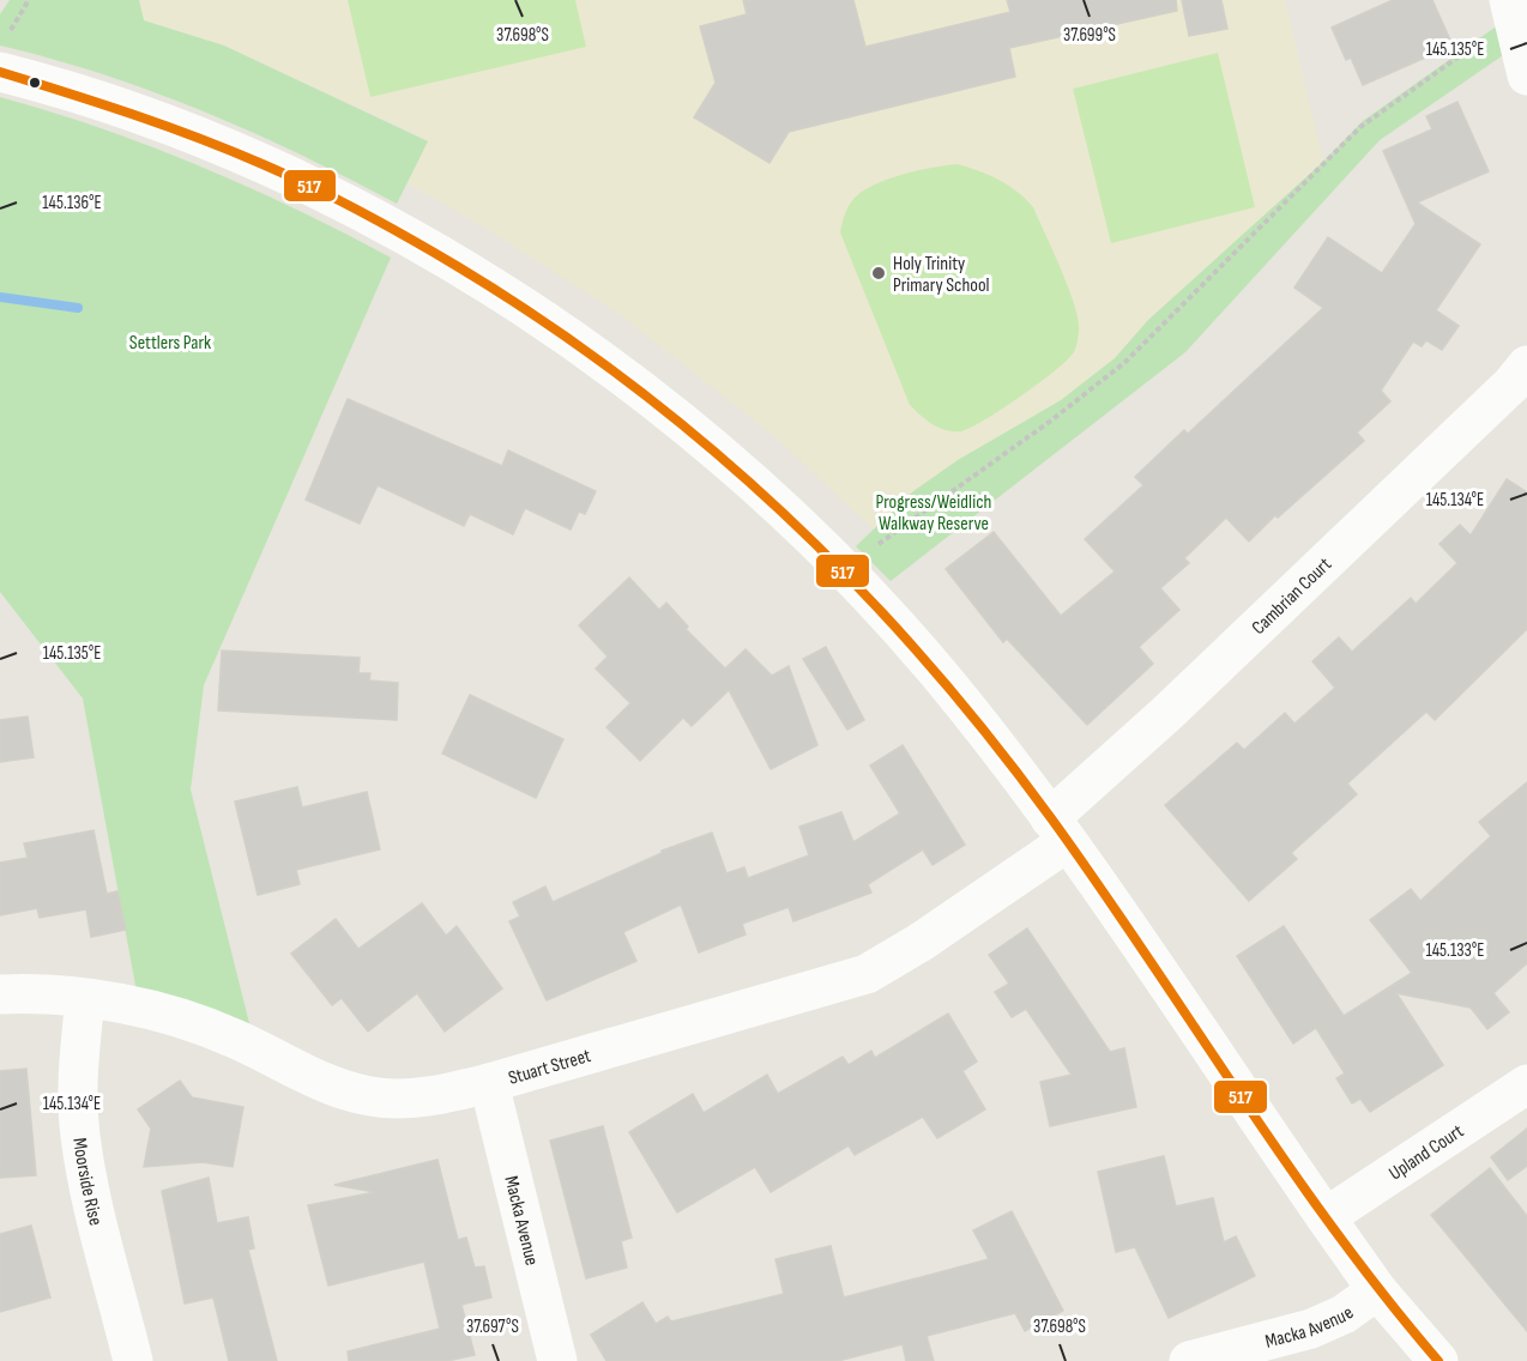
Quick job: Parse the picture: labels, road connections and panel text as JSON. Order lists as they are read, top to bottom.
{
  "streets": {
    "street": [
      "Cambrian Court",
      "Stuart Street",
      "Upland Court",
      "Moorside Rise",
      "Macka Avenue"
    ]
  },
  "crossings": [
    ["Cambrian Court", "Stuart Street"],
    ["Stuart Street", "Moorside Rise"],
    ["Stuart Street", "Macka Avenue"]
  ],
  "parks": ["Settlers Park", "Progress/Weidlich Walkway Reserve"],
  "places": ["Holy Trinity Primary School"],
  "lines": ["transit line 517"],
  "coordinates": [
    "37.698°S",
    "37.699°S",
    "145.135°E",
    "145.136°E",
    "145.134°E",
    "145.133°E",
    "37.697°S"
  ]
}
